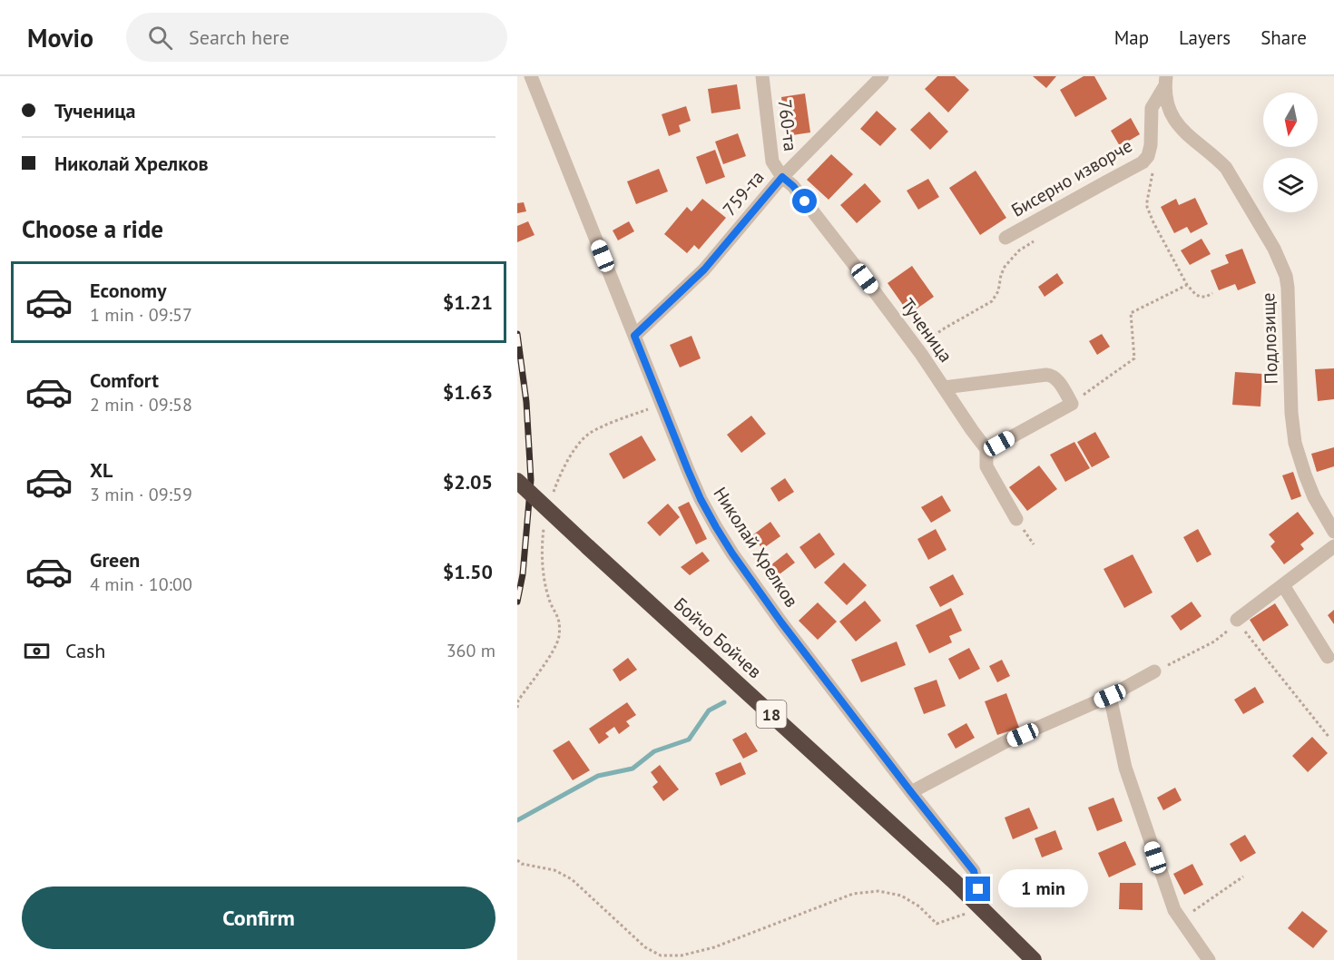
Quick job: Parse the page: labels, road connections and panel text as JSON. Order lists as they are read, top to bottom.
{
  "streets": {
    "highway": ["Бойчо Бойчев", "18"],
    "street": [
      "760-та",
      "Бисерно изворче",
      "759-та",
      "Тученица",
      "Подлозище",
      "Николай Хрелков"
    ]
  },
  "crossings": [
    ["760-та", "759-та"],
    ["760-та", "Тученица"],
    ["Бисерно изворче", "Подлозище"],
    ["759-та", "Тученица"],
    ["759-та", "Николай Хрелков"],
    ["Николай Хрелков", "Бойчо Бойчев"]
  ],
  "north": "bottom",
  "page": {
    "header": "Movio",
    "search": "Search here",
    "nav": ["Map", "Layers", "Share"],
    "banner": ["Тученица", "Николай Хрелков"],
    "heading": "Choose a ride",
    "list": [
      {
        "name": "Economy",
        "note": "1 min · 09:57",
        "value": "$1.21"
      },
      {
        "name": "Comfort",
        "note": "2 min · 09:58",
        "value": "$1.63"
      },
      {
        "name": "XL",
        "note": "3 min · 09:59",
        "value": "$2.05"
      },
      {
        "name": "Green",
        "note": "4 min · 10:00",
        "value": "$1.50"
      }
    ],
    "pay": ["Cash", "360 m"],
    "bubble": "1 min",
    "buttons": "Confirm"
  }
}
